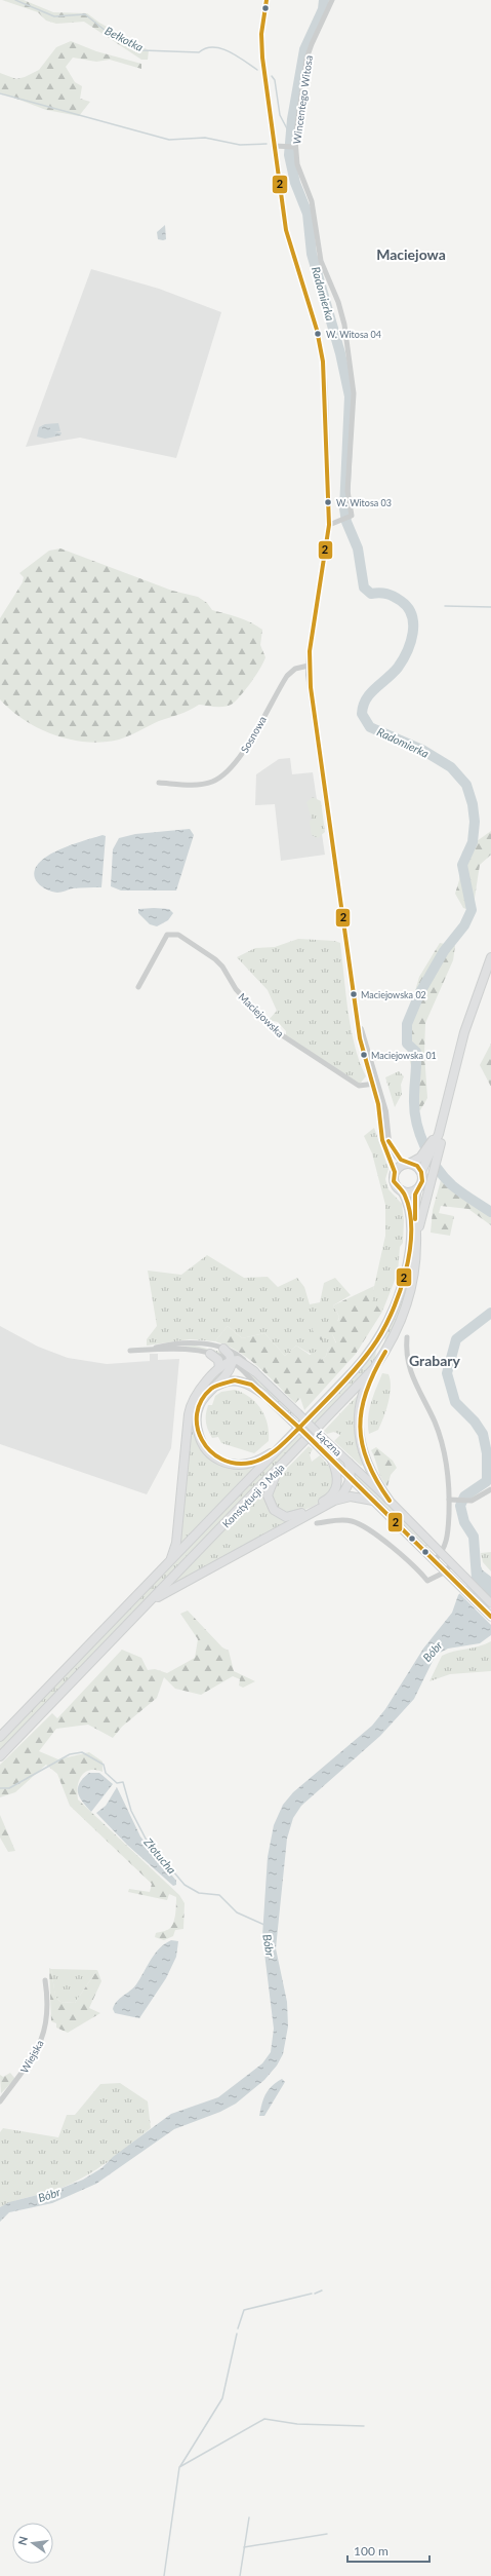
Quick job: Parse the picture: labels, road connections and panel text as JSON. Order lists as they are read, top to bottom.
{
  "streets": {
    "main road": ["Łączna", "Konstytucji 3 Maja"],
    "street": [
      "Wincentego Witosa",
      "Sosnowa",
      "Maciejowska",
      "Wiejska"
    ]
  },
  "districts": ["Maciejowa", "Grabary"],
  "water": [
    "Bełkotka",
    "Radomierka",
    "Bóbr",
    "Złotucha"
  ],
  "places": [
    "W. Witosa 04",
    "W. Witosa 03",
    "Maciejowska 02",
    "Maciejowska 01"
  ],
  "lines": ["transit line 2"],
  "scale_bar": "100 m",
  "north": "left"
}
